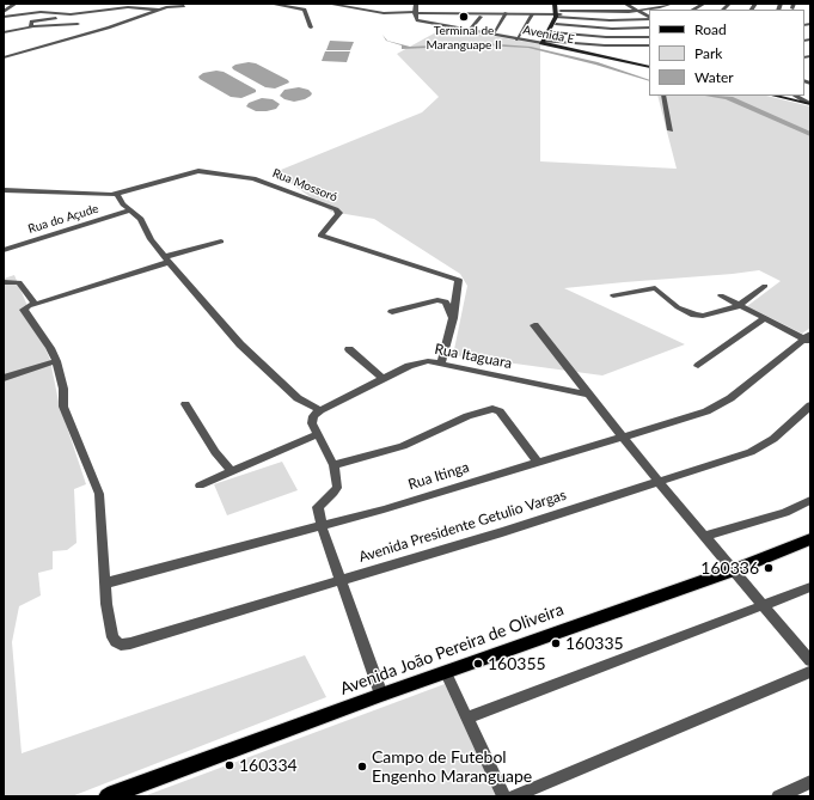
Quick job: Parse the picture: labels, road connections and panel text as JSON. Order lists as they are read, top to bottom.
{
  "streets": {
    "main road": ["Avenida E", "Avenida João Pereira de Oliveira"],
    "street": [
      "Rua Mossoró",
      "Rua do Açude",
      "Rua Itaguara",
      "Rua Itinga",
      "Avenida Presidente Getulio Vargas"
    ]
  },
  "crossings": [
    ["Rua Mossoró", "Rua Itaguara"],
    ["Rua Itinga", "Avenida Presidente Getulio Vargas"]
  ],
  "places": [
    "Terminal de Maranguape II",
    "160336",
    "160335",
    "160355",
    "160334",
    "Campo de Futebol Engenho Maranguape"
  ],
  "legend": ["Road", "Park", "Water"]
}
